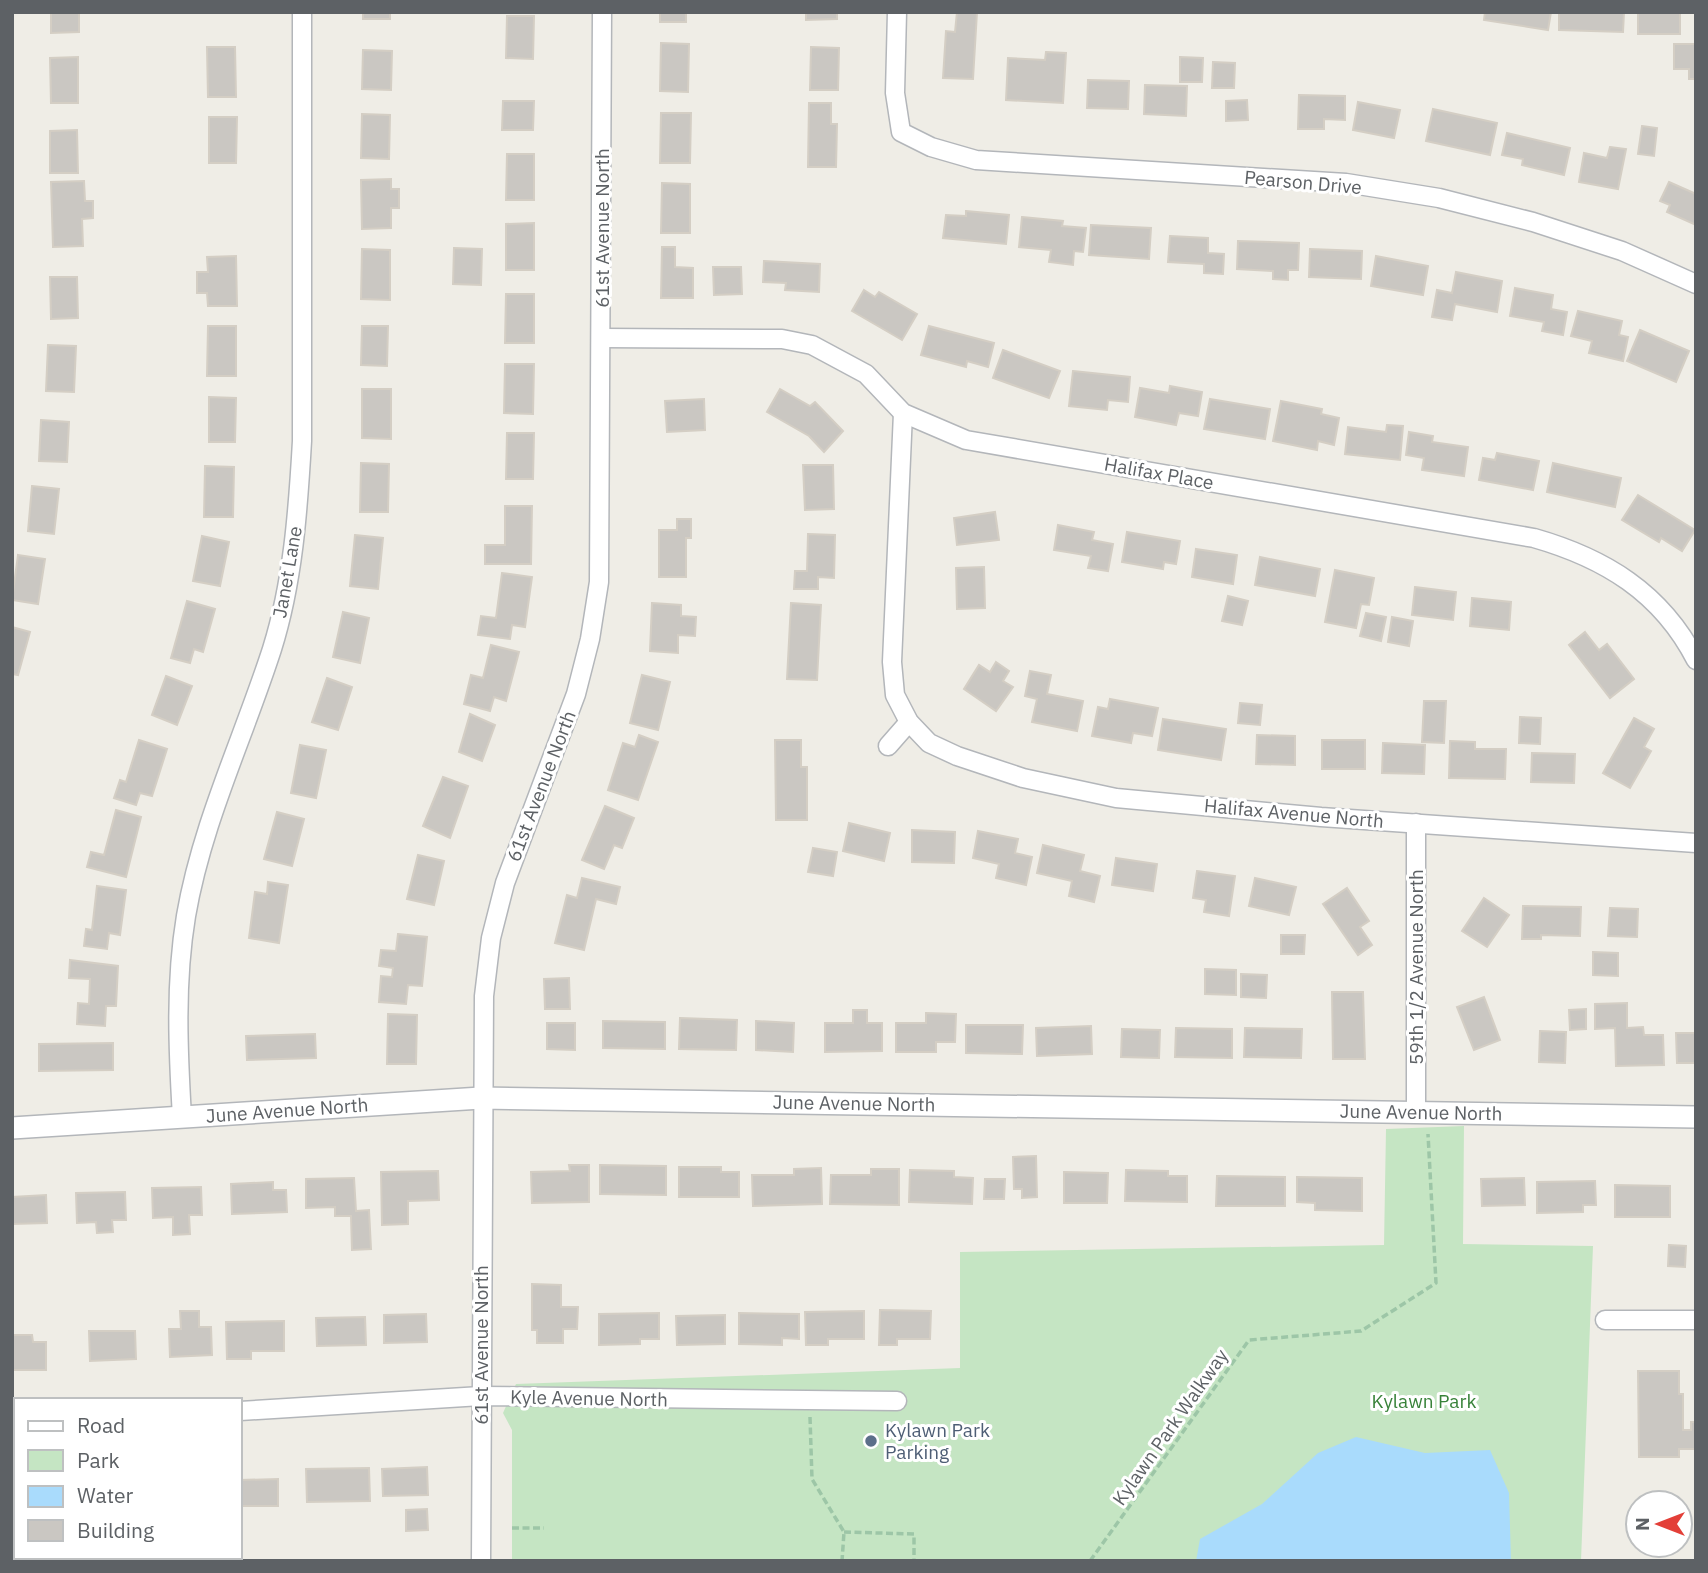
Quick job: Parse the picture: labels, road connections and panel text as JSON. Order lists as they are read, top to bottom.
{
  "streets": {
    "street": [
      "Pearson Drive",
      "61st Avenue North",
      "Halifax Place",
      "Janet Lane",
      "Halifax Avenue North",
      "59th 1/2 Avenue North",
      "June Avenue North",
      "Kyle Avenue North"
    ],
    "path": ["Kylawn Park Walkway"]
  },
  "crossings": [
    ["61st Avenue North", "Halifax Place"],
    ["61st Avenue North", "June Avenue North"],
    ["61st Avenue North", "Kyle Avenue North"],
    ["Halifax Place", "Halifax Avenue North"],
    ["Janet Lane", "June Avenue North"],
    ["Halifax Avenue North", "59th 1/2 Avenue North"],
    ["59th 1/2 Avenue North", "June Avenue North"],
    ["59th 1/2 Avenue North", "Kylawn Park Walkway"],
    ["June Avenue North", "Kylawn Park Walkway"]
  ],
  "parks": ["Kylawn Park"],
  "places": ["Kylawn Park Parking"],
  "legend": [
    "Road",
    "Park",
    "Water",
    "Building"
  ],
  "north": "left"
}
